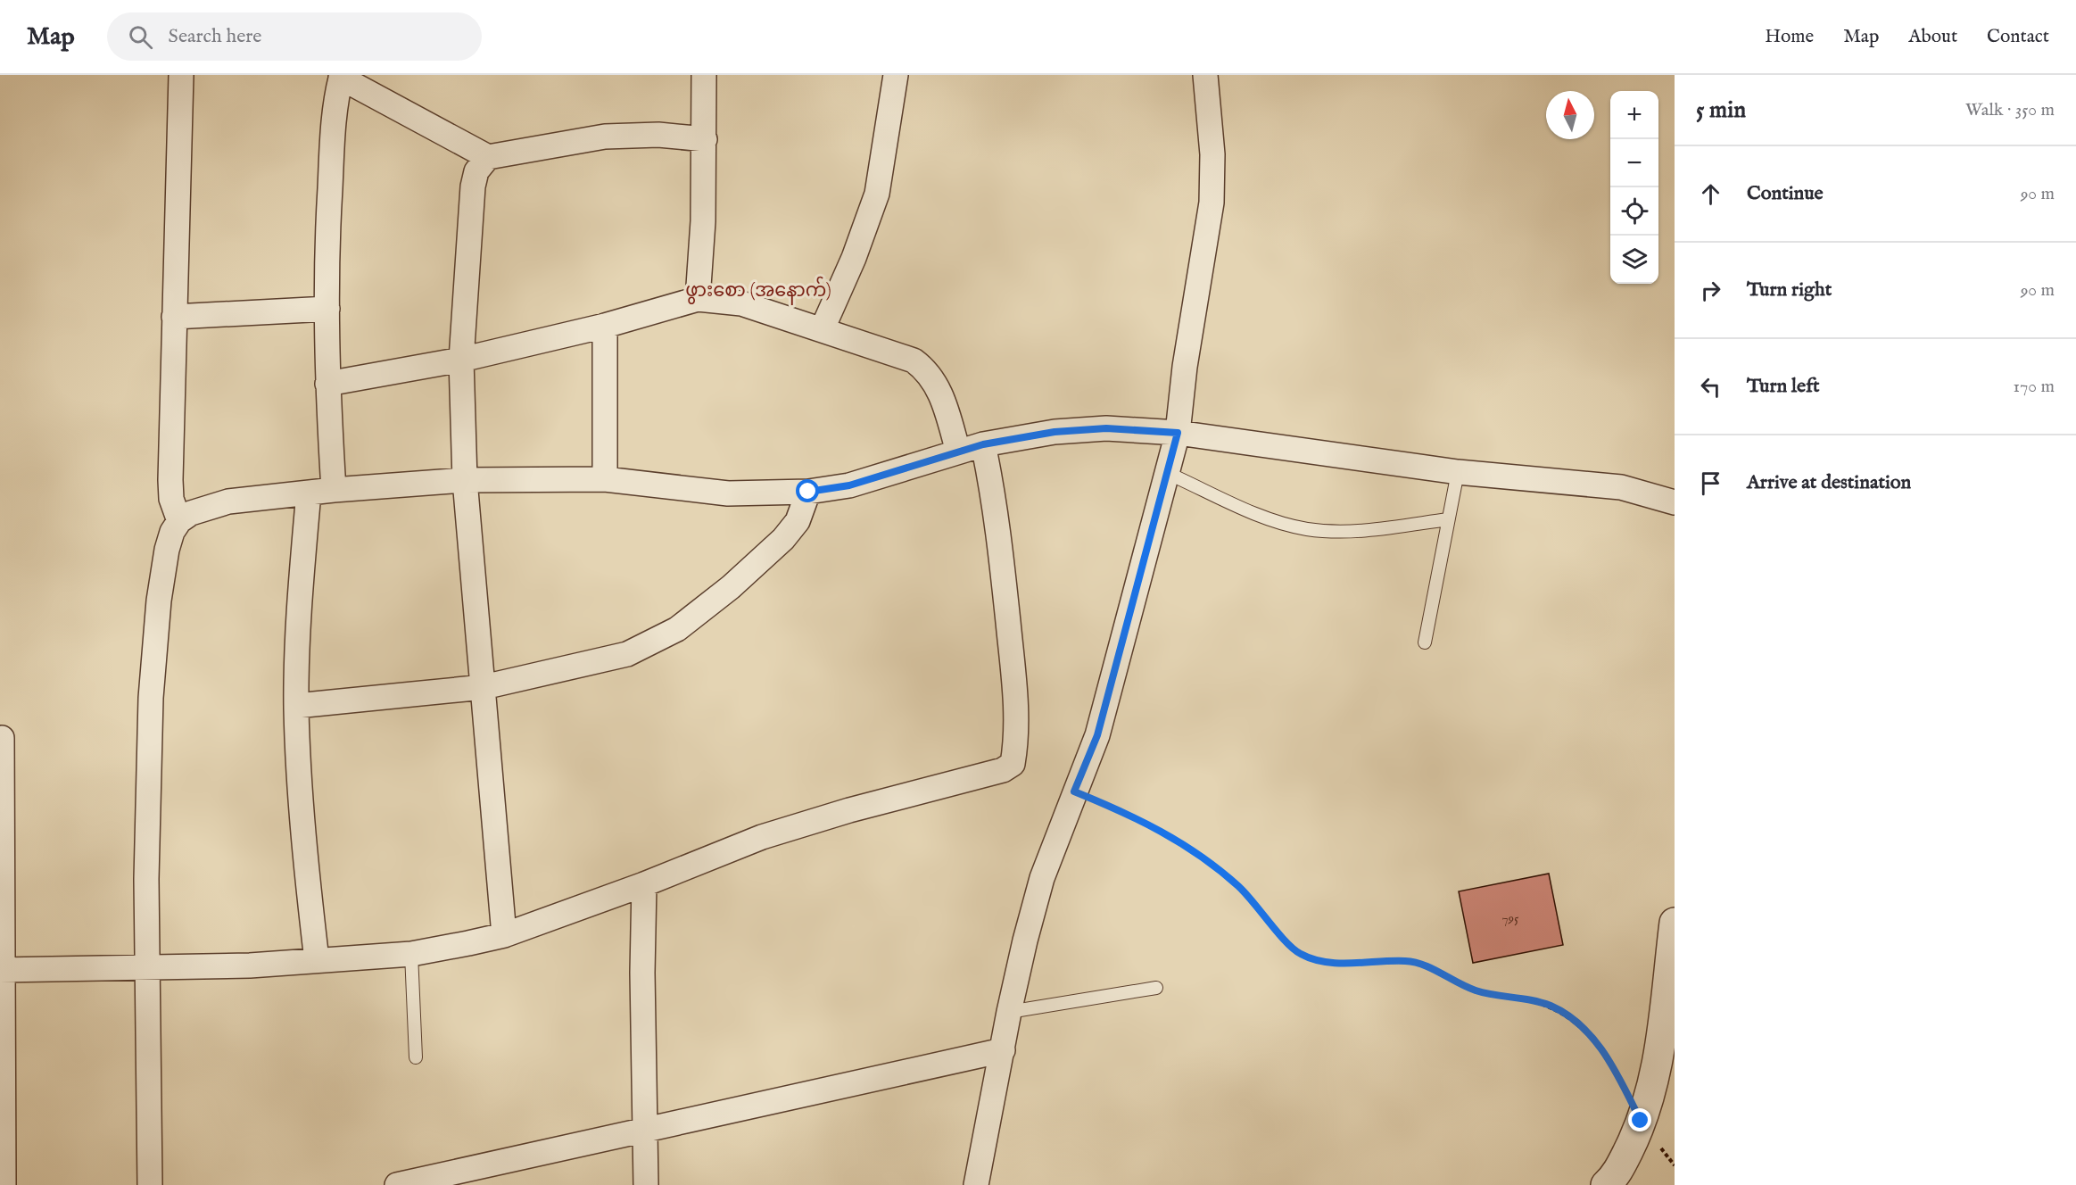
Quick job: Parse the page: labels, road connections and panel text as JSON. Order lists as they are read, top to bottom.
{
  "districts": ["ဖွားစော (အနောက်)"],
  "house_numbers": ["795"],
  "north": "top",
  "page": {
    "header": "Map",
    "search": "Search here",
    "nav": [
      "Home",
      "Map",
      "About",
      "Contact"
    ],
    "heading": ["5 min", "Walk · 350 m"],
    "map_buttons": ["+", "−"],
    "list": [
      ["Continue", "90 m"],
      ["Turn right", "90 m"],
      ["Turn left", "170 m"],
      "Arrive at destination"
    ]
  }
}
